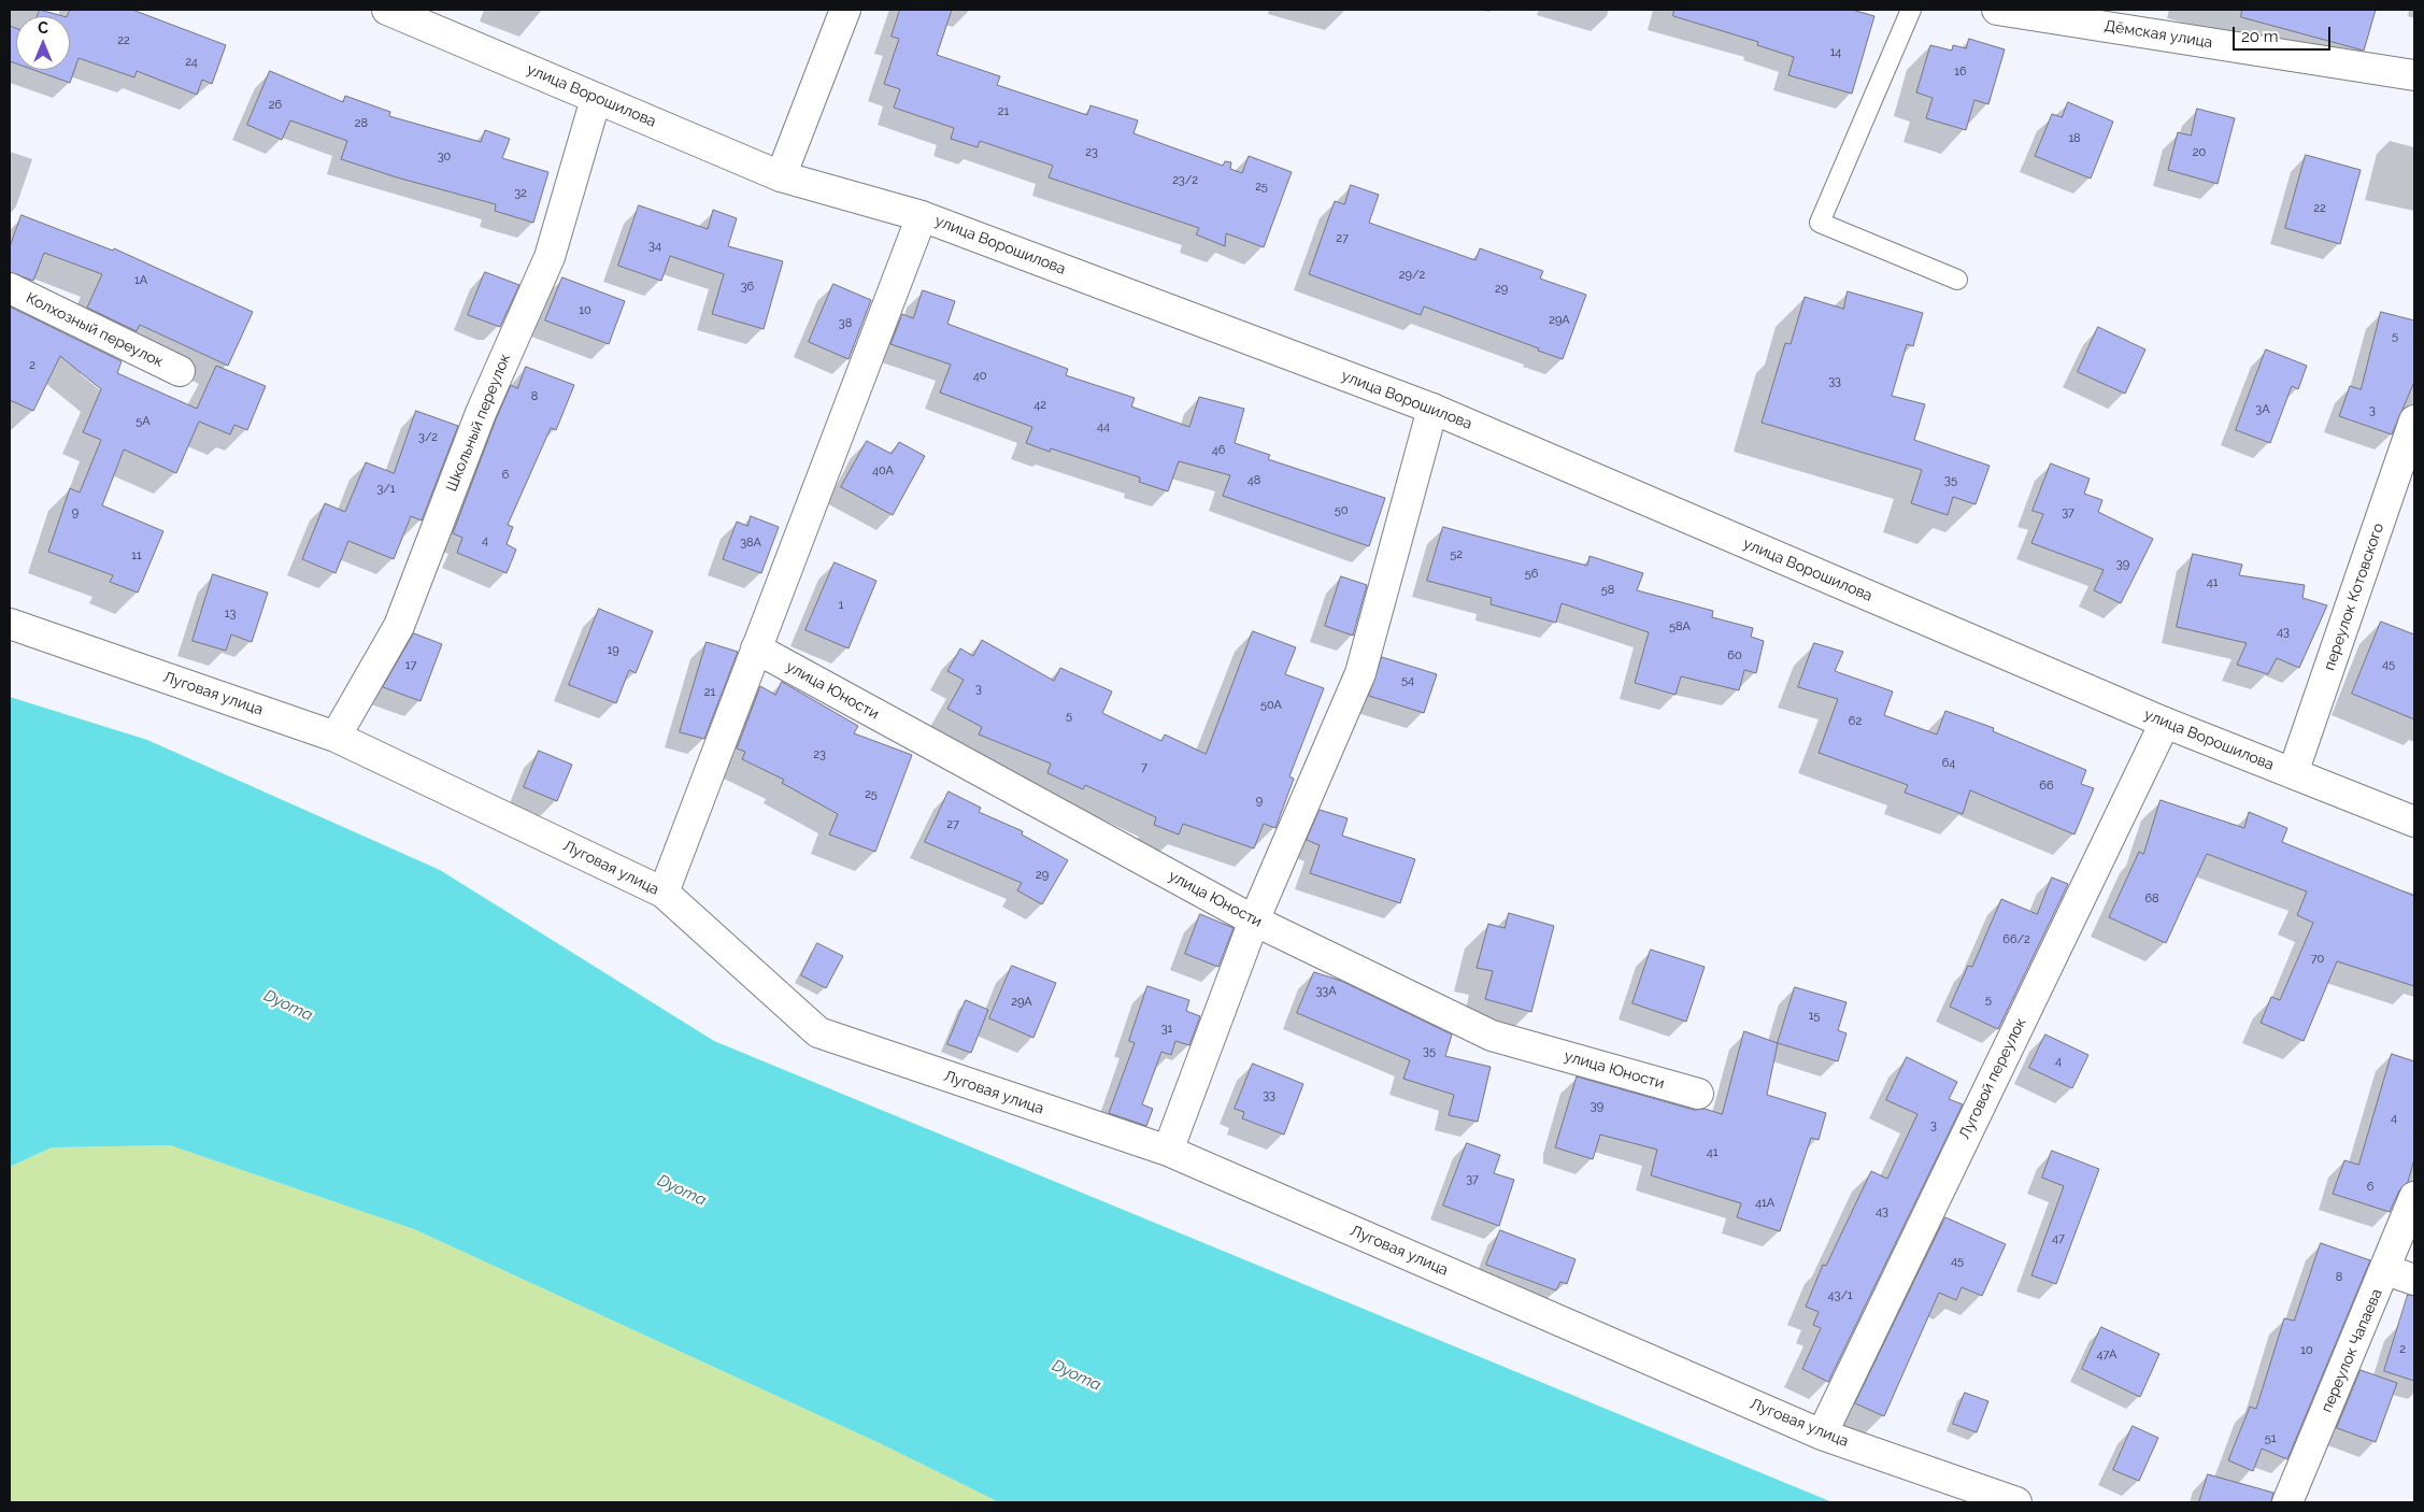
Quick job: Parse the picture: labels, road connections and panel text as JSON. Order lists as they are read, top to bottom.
{
  "streets": {
    "street": [
      "Дёмская улица",
      "улица Ворошилова",
      "Колхозный переулок",
      "Школьный переулок",
      "переулок Котовского",
      "улица Юности",
      "Луговая улица",
      "Луговой переулок",
      "переулок Чапаева"
    ]
  },
  "crossings": [
    ["улица Ворошилова", "Школьный переулок"],
    ["улица Ворошилова", "переулок Котовского"],
    ["улица Ворошилова", "Луговой переулок"],
    ["Школьный переулок", "Луговая улица"],
    ["Луговая улица", "Луговой переулок"]
  ],
  "water": ["Dyoma"],
  "house_numbers": [
    "22",
    "14",
    "24",
    "16",
    "26",
    "21",
    "28",
    "18",
    "23",
    "20",
    "30",
    "23/2",
    "25",
    "32",
    "22",
    "27",
    "34",
    "29/2",
    "1А",
    "36",
    "29",
    "10",
    "29А",
    "38",
    "5",
    "2",
    "40",
    "33",
    "8",
    "42",
    "3А",
    "3",
    "5А",
    "44",
    "3/2",
    "46",
    "40А",
    "6",
    "48",
    "35",
    "3/1",
    "50",
    "9",
    "37",
    "4",
    "38А",
    "52",
    "11",
    "39",
    "56",
    "41",
    "58",
    "1",
    "13",
    "58А",
    "43",
    "19",
    "60",
    "45",
    "17",
    "54",
    "3",
    "21",
    "50А",
    "5",
    "62",
    "23",
    "64",
    "7",
    "66",
    "25",
    "9",
    "27",
    "29",
    "68",
    "66/2",
    "70",
    "33А",
    "5",
    "29А",
    "15",
    "31",
    "35",
    "4",
    "33",
    "39",
    "4",
    "3",
    "41",
    "37",
    "6",
    "41А",
    "43",
    "47",
    "45",
    "8",
    "43/1",
    "2",
    "10",
    "47А",
    "51"
  ],
  "scale_bar": "20 m",
  "north": "top"
}
